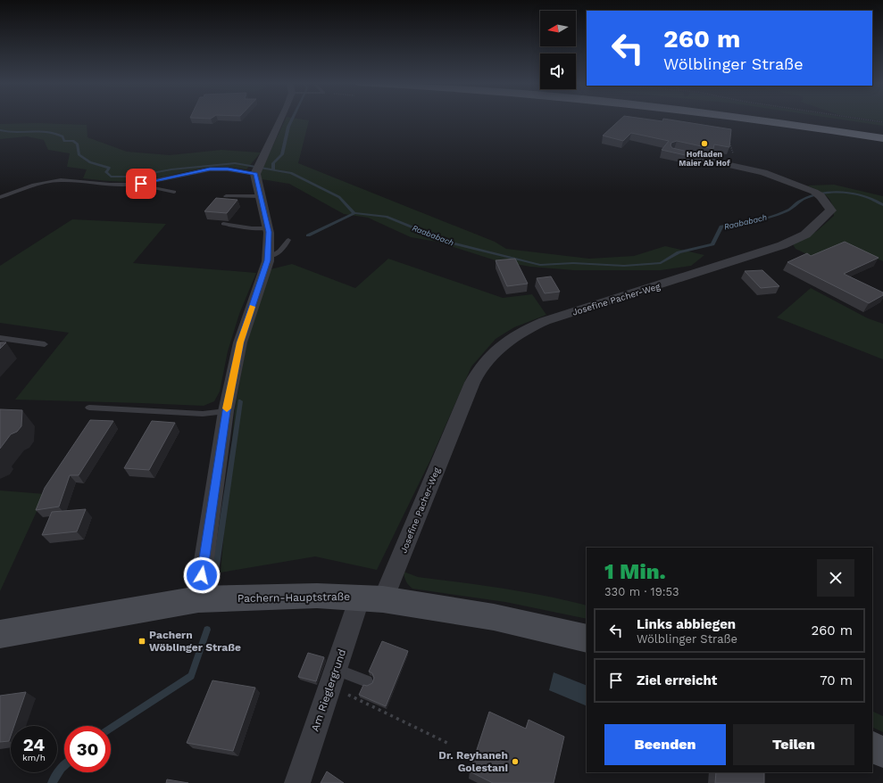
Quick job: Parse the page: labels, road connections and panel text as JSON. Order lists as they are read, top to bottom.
{
  "streets": {
    "main road": ["Pachern-Hauptstraße"],
    "street": ["Josefine Pacher-Weg", "Am Rieglergrund"]
  },
  "crossings": [
    ["Josefine Pacher-Weg", "Pachern-Hauptstraße"],
    ["Josefine Pacher-Weg", "Am Rieglergrund"],
    ["Pachern-Hauptstraße", "Am Rieglergrund"]
  ],
  "water": ["Raababach"],
  "places": {
    "other": ["Hofladen Maier Ab Hof", "Dr. Reyhaneh Golestani"],
    "transit": ["Pachern Wöblinger Straße"]
  },
  "north": "left",
  "page": {
    "turn": ["260 m", "Wölblinger Straße"],
    "heading": ["1 Min.", "330 m · 19:53"],
    "list": [
      {
        "name": "Links abbiegen",
        "note": "Wölblinger Straße",
        "value": "260 m"
      },
      {
        "name": "Ziel erreicht",
        "value": "70 m"
      }
    ],
    "buttons": ["Beenden", "Teilen"],
    "speed": "24 km/h",
    "limit": "30"
  }
}
